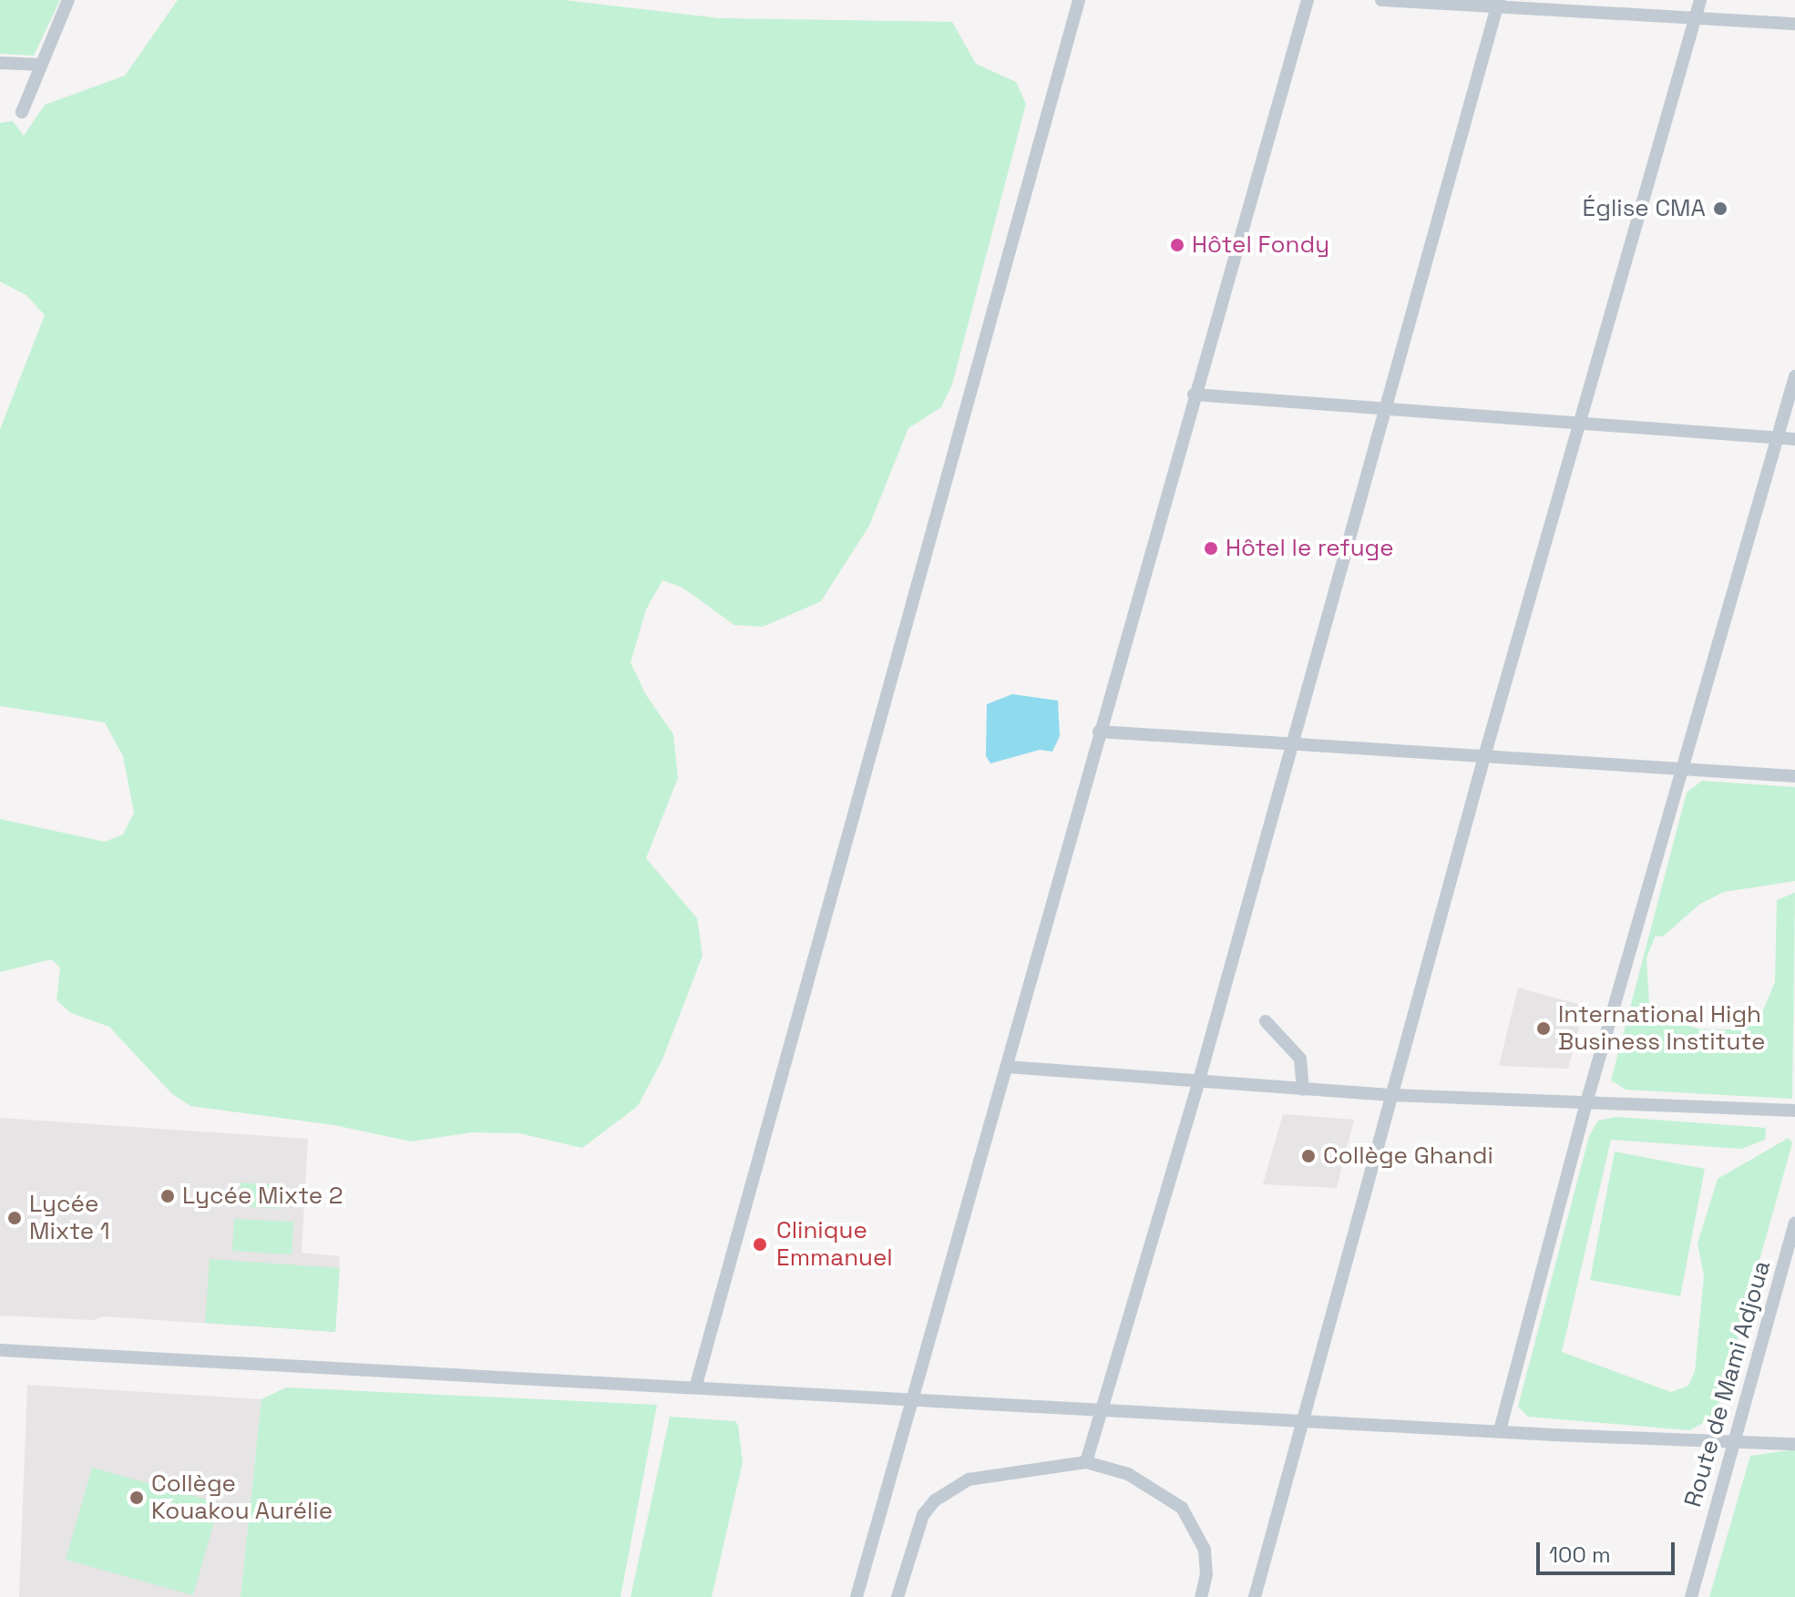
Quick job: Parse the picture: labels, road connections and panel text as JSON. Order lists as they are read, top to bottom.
{
  "streets": {
    "street": ["Route de Mami Adjoua"]
  },
  "places": [
    "Église CMA",
    "Hôtel Fondy",
    "Hôtel le refuge",
    "International High Business Institute",
    "Collège Ghandi",
    "Lycée Mixte 2",
    "Lycée Mixte 1",
    "Clinique Emmanuel",
    "Collège Kouakou Aurélie"
  ],
  "scale_bar": "100 m"
}
